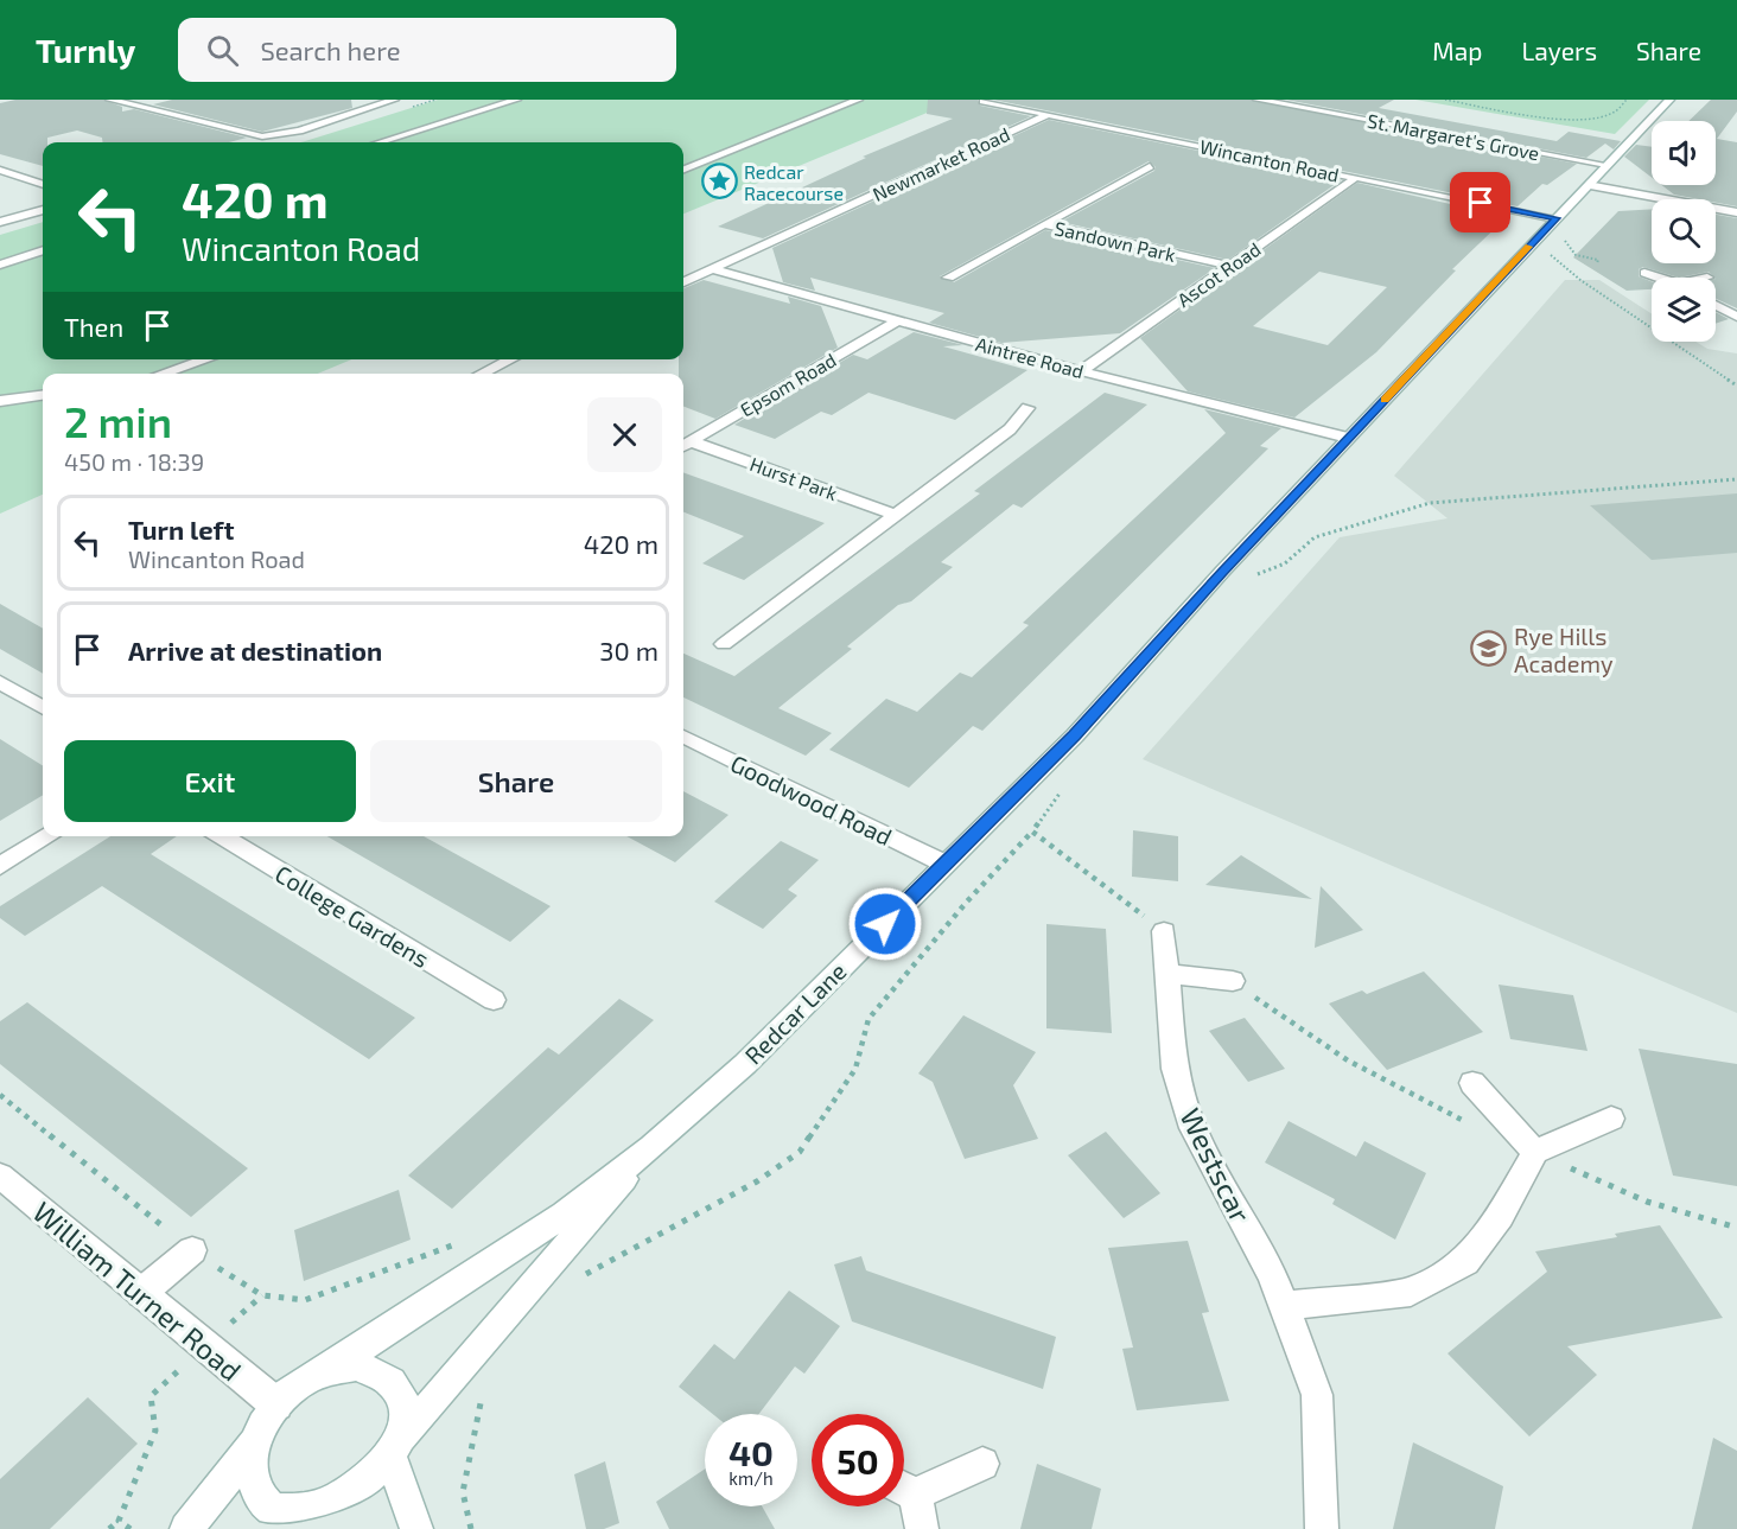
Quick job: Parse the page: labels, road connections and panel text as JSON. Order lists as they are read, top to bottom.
{
  "streets": {
    "street": [
      "St. Margaret's Grove",
      "Wincanton Road",
      "Newmarket Road",
      "Sandown Park",
      "Ascot Road",
      "Aintree Road",
      "Epsom Road",
      "Hurst Park",
      "Goodwood Road",
      "College Gardens",
      "Redcar Lane",
      "Westscar",
      "William Turner Road"
    ]
  },
  "crossings": [
    ["St. Margaret's Grove", "Redcar Lane"],
    ["Wincanton Road", "Newmarket Road"],
    ["Wincanton Road", "Ascot Road"],
    ["Wincanton Road", "Redcar Lane"],
    ["Newmarket Road", "Aintree Road"],
    ["Sandown Park", "Ascot Road"],
    ["Ascot Road", "Aintree Road"],
    ["Aintree Road", "Epsom Road"],
    ["Aintree Road", "Redcar Lane"],
    ["Epsom Road", "Hurst Park"],
    ["Goodwood Road", "Redcar Lane"],
    ["Redcar Lane", "William Turner Road"]
  ],
  "places": {
    "place": ["Redcar Racecourse"],
    "school or university": ["Rye Hills Academy"]
  },
  "page": {
    "header": "Turnly",
    "search": "Search here",
    "nav": ["Map", "Layers", "Share"],
    "turn": ["420 m", "Wincanton Road"],
    "then": "Then",
    "heading": ["2 min", "450 m · 18:39"],
    "list": [
      {
        "name": "Turn left",
        "note": "Wincanton Road",
        "value": "420 m"
      },
      {
        "name": "Arrive at destination",
        "value": "30 m"
      }
    ],
    "buttons": ["Exit", "Share"],
    "speed": "40 km/h",
    "limit": "50"
  }
}
